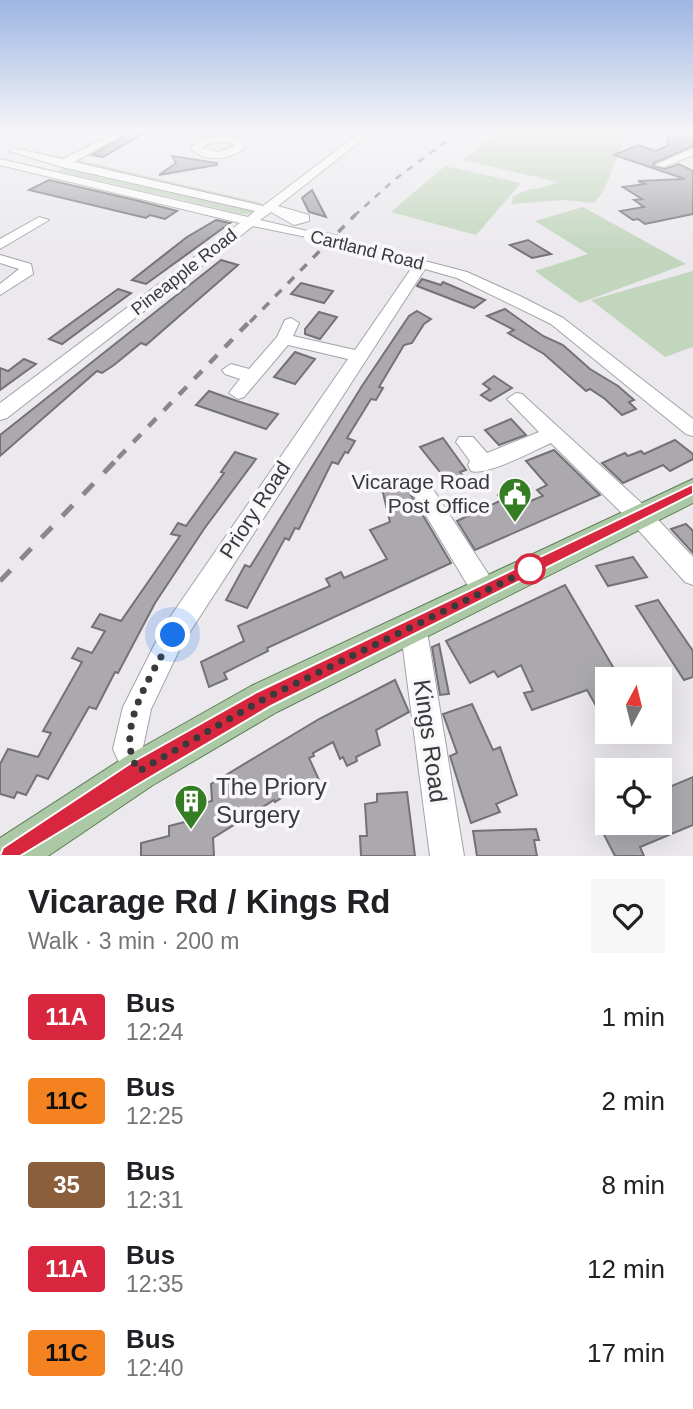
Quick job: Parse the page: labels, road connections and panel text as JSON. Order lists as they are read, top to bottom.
{
  "streets": {
    "street": [
      "Cartland Road",
      "Pineapple Road",
      "Priory Road",
      "Kings Road"
    ]
  },
  "crossings": [
    ["Cartland Road", "Pineapple Road"],
    ["Cartland Road", "Priory Road"]
  ],
  "places": {
    "public building": ["Vicarage Road Post Office"],
    "building": ["The Priory Surgery"]
  },
  "lines": ["bus line 11A"],
  "north": "top",
  "page": {
    "heading": ["Vicarage Rd / Kings Rd", "Walk · 3 min · 200 m"],
    "list": [
      {
        "mark": "11A",
        "name": "Bus",
        "note": "12:24",
        "value": "1 min"
      },
      {
        "mark": "11C",
        "name": "Bus",
        "note": "12:25",
        "value": "2 min"
      },
      {
        "mark": "35",
        "name": "Bus",
        "note": "12:31",
        "value": "8 min"
      },
      {
        "mark": "11A",
        "name": "Bus",
        "note": "12:35",
        "value": "12 min"
      },
      {
        "mark": "11C",
        "name": "Bus",
        "note": "12:40",
        "value": "17 min"
      }
    ]
  }
}
